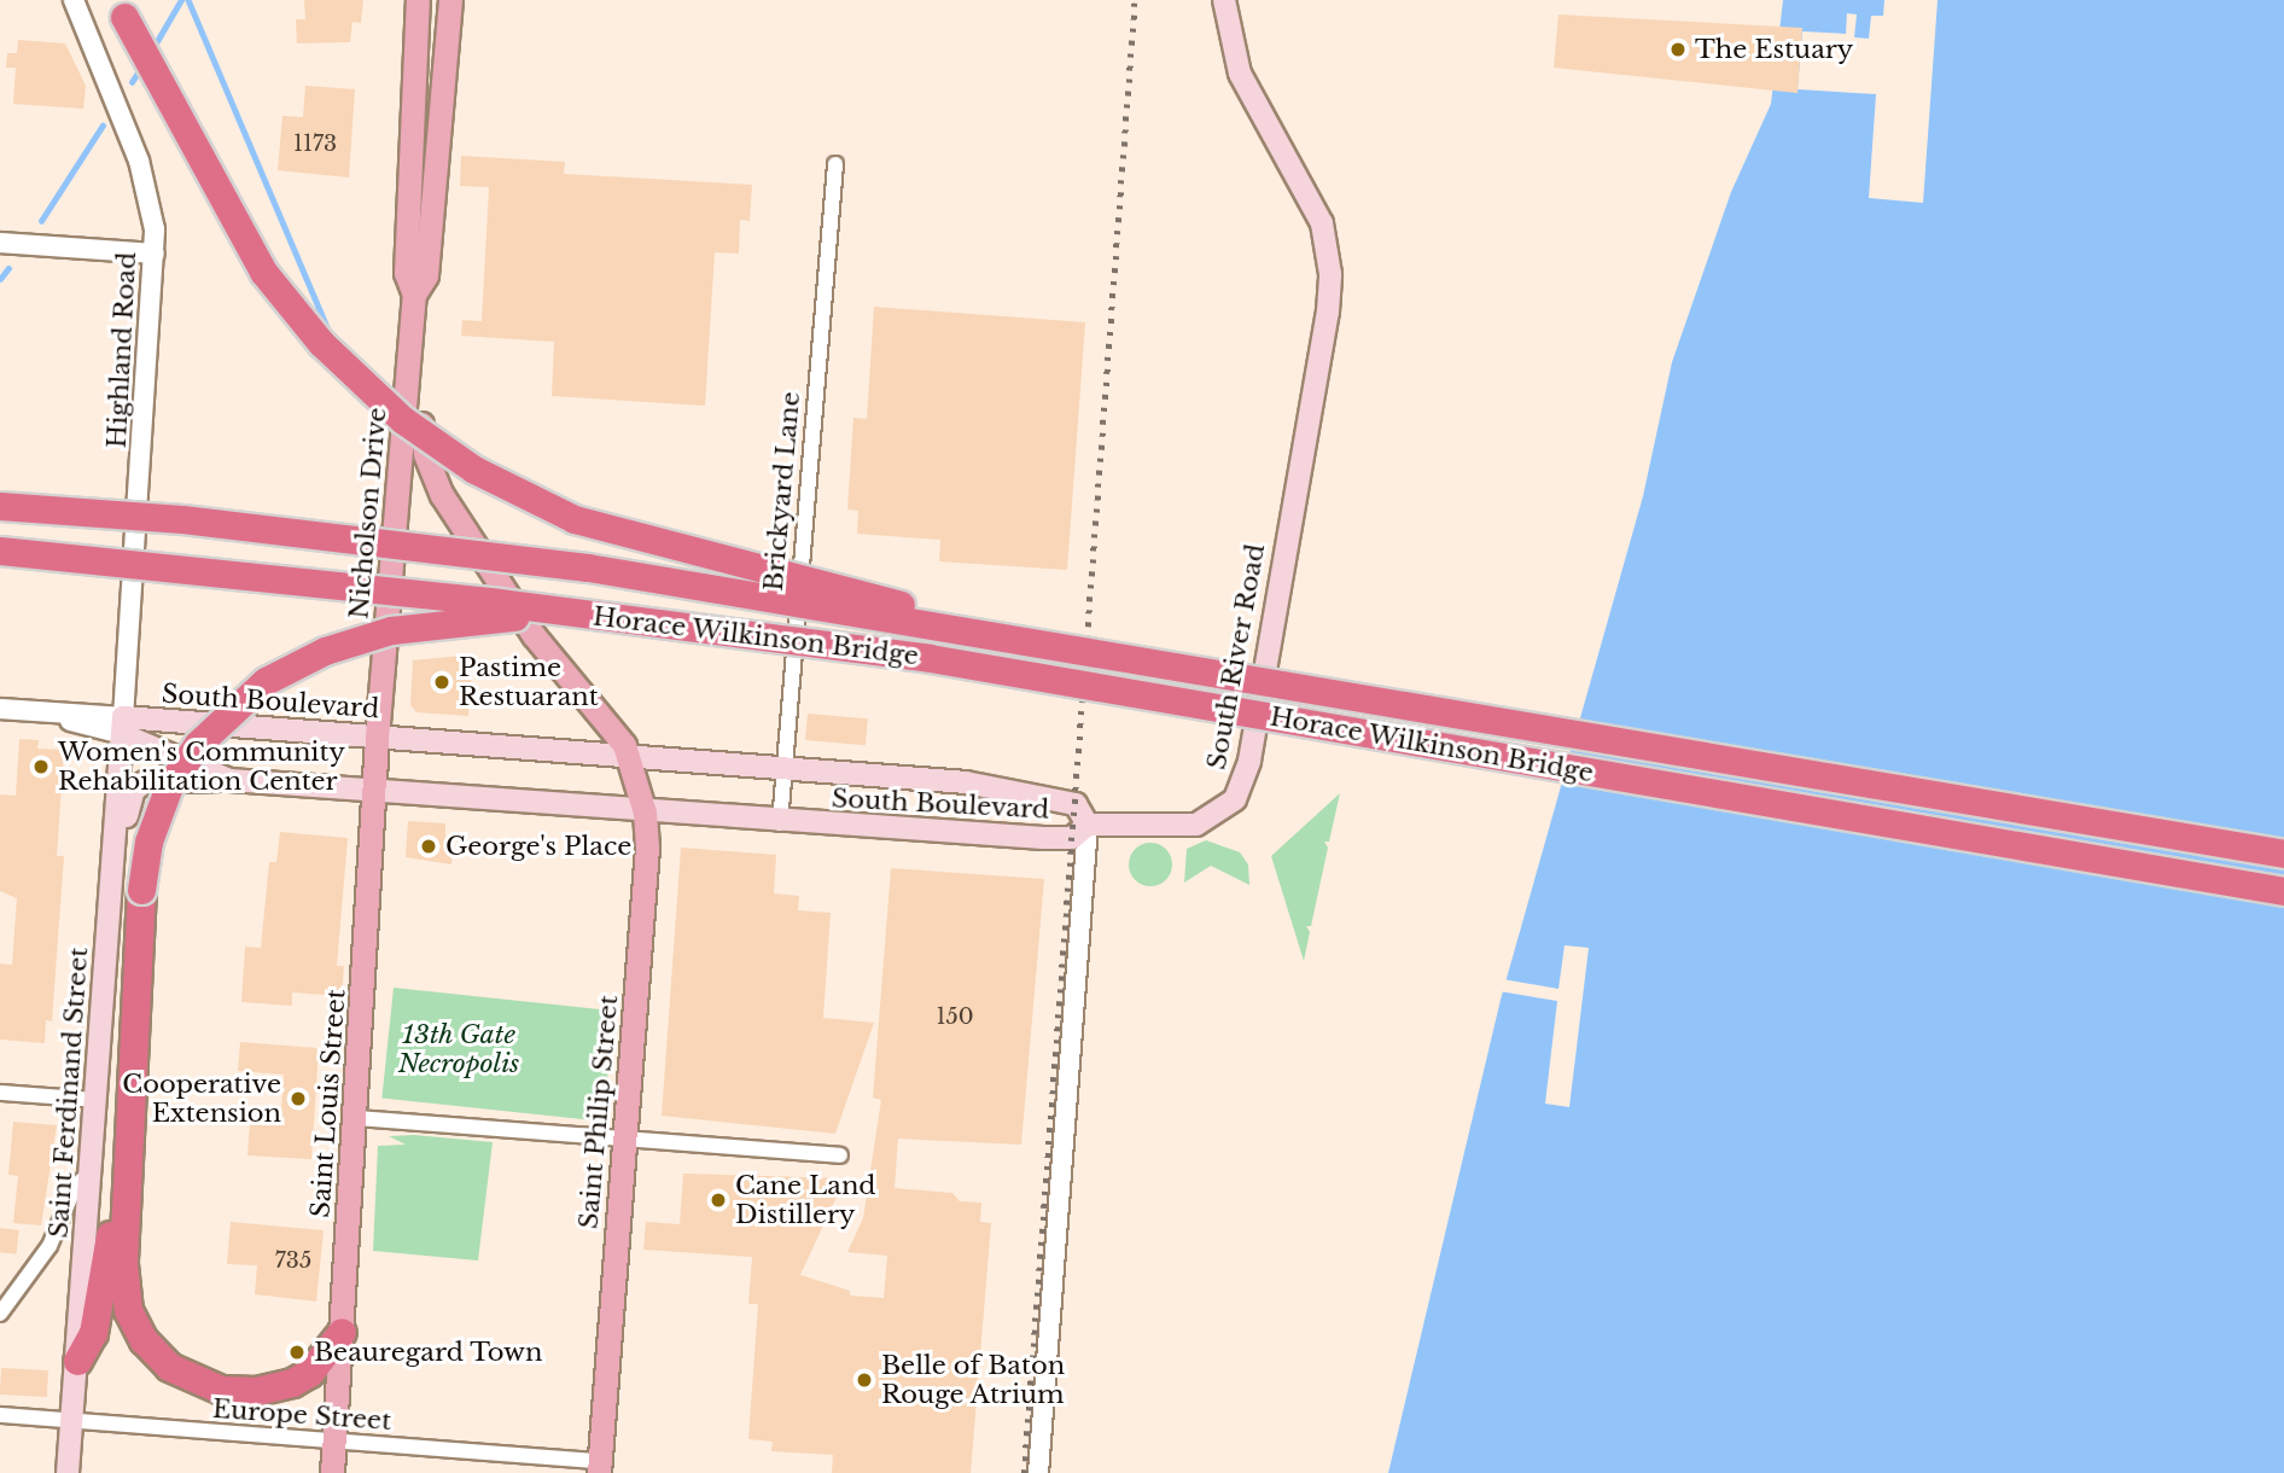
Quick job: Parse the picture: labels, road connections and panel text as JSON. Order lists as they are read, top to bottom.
{
  "streets": {
    "highway": ["Horace Wilkinson Bridge"],
    "main road": [
      "Nicholson Drive",
      "South River Road",
      "South Boulevard",
      "Saint Ferdinand Street",
      "Saint Louis Street",
      "Saint Philip Street"
    ],
    "street": ["Highland Road", "Brickyard Lane", "Europe Street"]
  },
  "crossings": [
    ["Highland Road", "South Boulevard"],
    ["Highland Road", "Saint Ferdinand Street"],
    ["Brickyard Lane", "South Boulevard"],
    ["Nicholson Drive", "South Boulevard"],
    ["Nicholson Drive", "Saint Louis Street"],
    ["Nicholson Drive", "Saint Philip Street"],
    ["South River Road", "South Boulevard"],
    ["South Boulevard", "Saint Ferdinand Street"],
    ["South Boulevard", "Saint Louis Street"],
    ["South Boulevard", "Saint Philip Street"],
    ["Saint Ferdinand Street", "Europe Street"],
    ["Saint Louis Street", "Europe Street"],
    ["Saint Philip Street", "Europe Street"]
  ],
  "parks": ["13th Gate Necropolis"],
  "places": [
    "The Estuary",
    "Pastime Restuarant",
    "Women's Community Rehabilitation Center",
    "George's Place",
    "Cooperative Extension",
    "Cane Land Distillery",
    "Beauregard Town",
    "Belle of Baton Rouge Atrium"
  ],
  "house_numbers": ["1173", "150", "735"]
}
